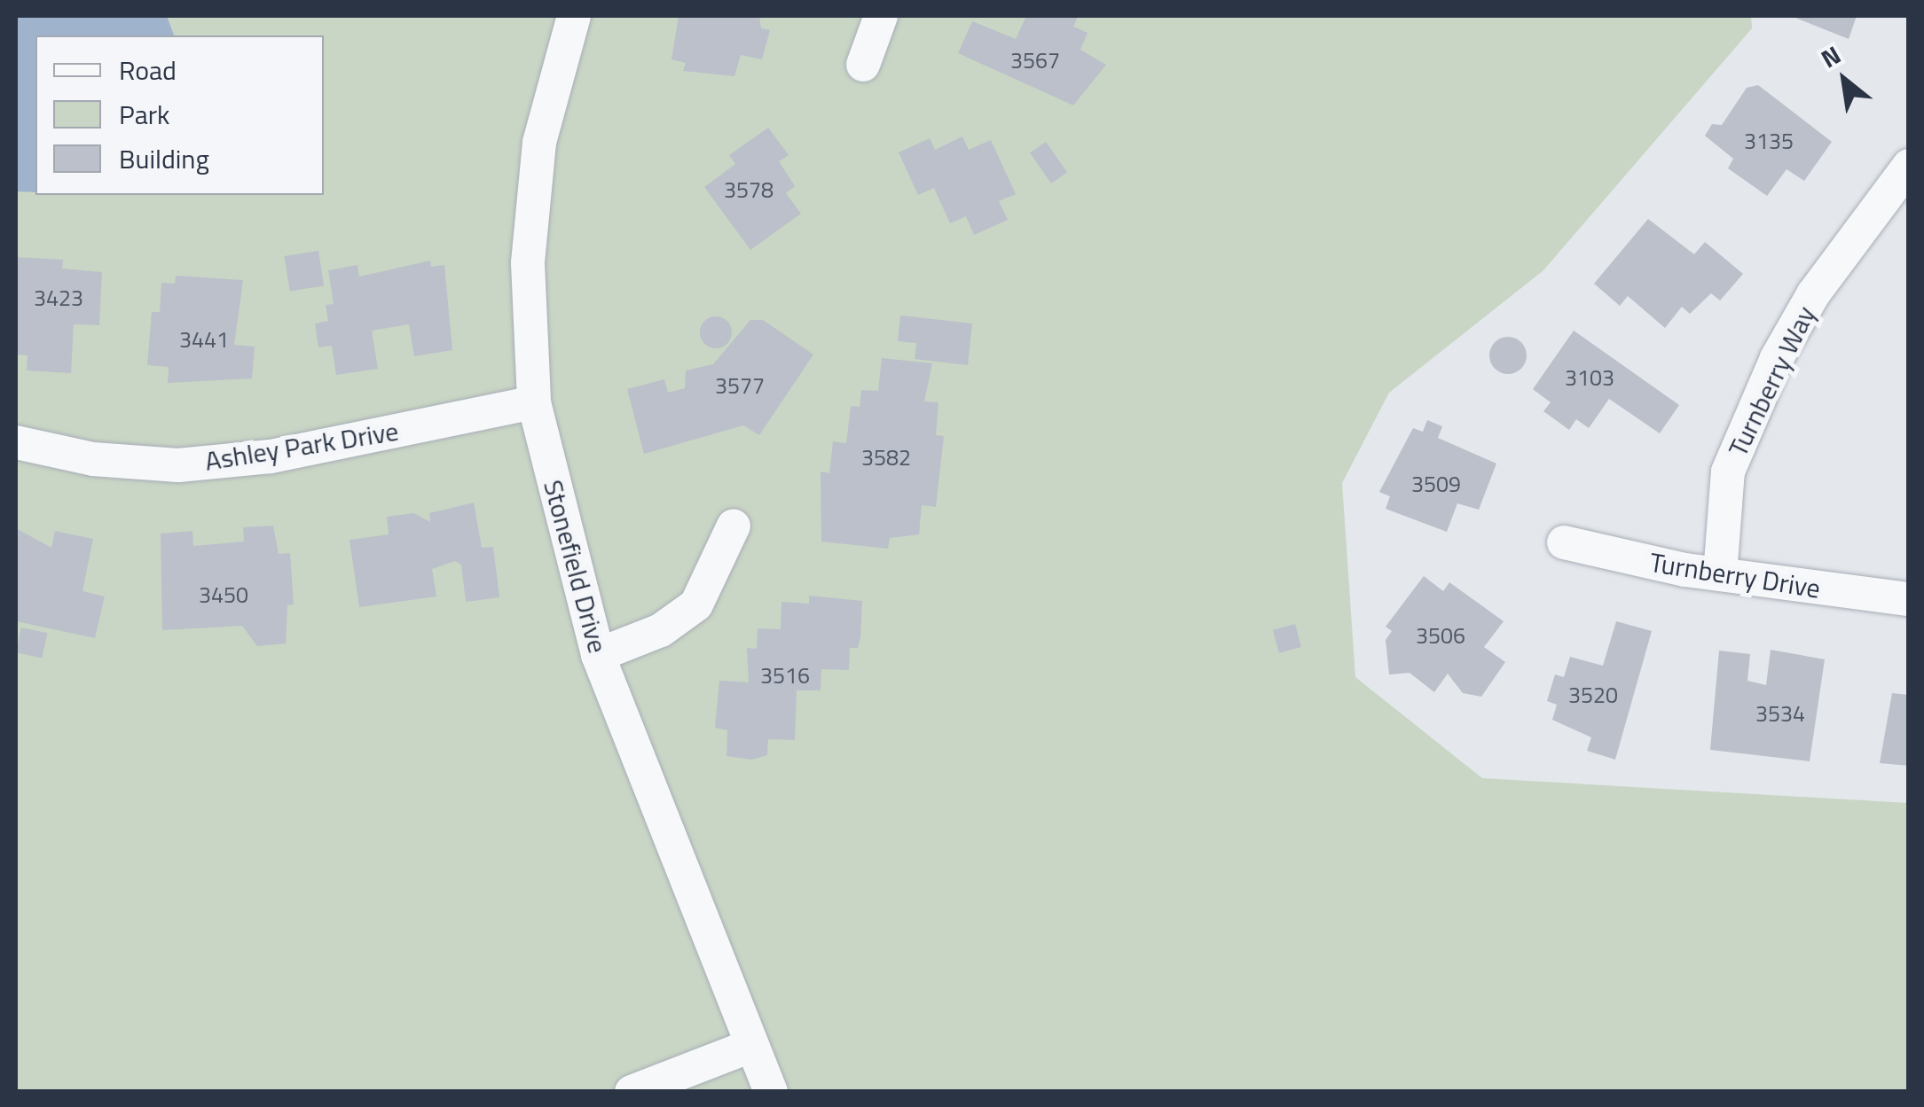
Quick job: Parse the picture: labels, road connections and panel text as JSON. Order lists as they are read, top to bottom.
{
  "streets": {
    "street": [
      "Turnberry Way",
      "Ashley Park Drive",
      "Stonefield Drive",
      "Turnberry Drive"
    ]
  },
  "crossings": [
    ["Turnberry Way", "Turnberry Drive"],
    ["Ashley Park Drive", "Stonefield Drive"]
  ],
  "house_numbers": [
    "3567",
    "3135",
    "3578",
    "3423",
    "3441",
    "3103",
    "3577",
    "3582",
    "3509",
    "3450",
    "3506",
    "3516",
    "3520",
    "3534"
  ],
  "legend": ["Road", "Park", "Building"],
  "north": "top left"
}
